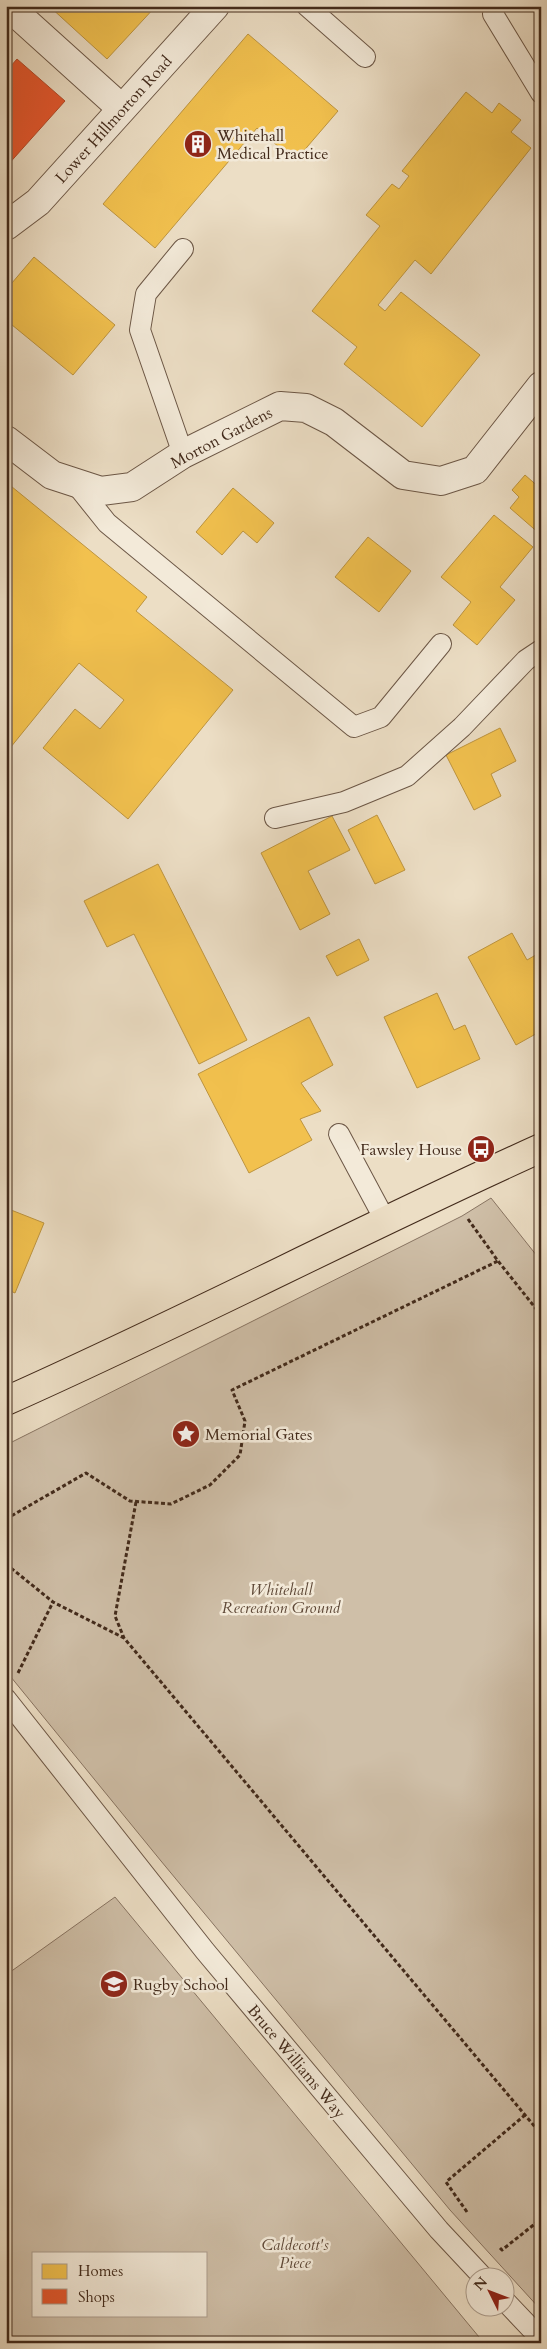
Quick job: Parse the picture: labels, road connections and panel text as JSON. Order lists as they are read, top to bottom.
{
  "streets": {
    "street": ["Lower Hillmorton Road", "Morton Gardens"],
    "lane": ["Bruce Williams Way"]
  },
  "parks": ["Whitehall Recreation Ground", "Caldecott's Piece"],
  "places": {
    "building": ["Whitehall Medical Practice"],
    "bus stop": ["Fawsley House"],
    "place": ["Memorial Gates"],
    "school or university": ["Rugby School"]
  },
  "legend": ["Homes", "Shops"],
  "north": "top left"
}
